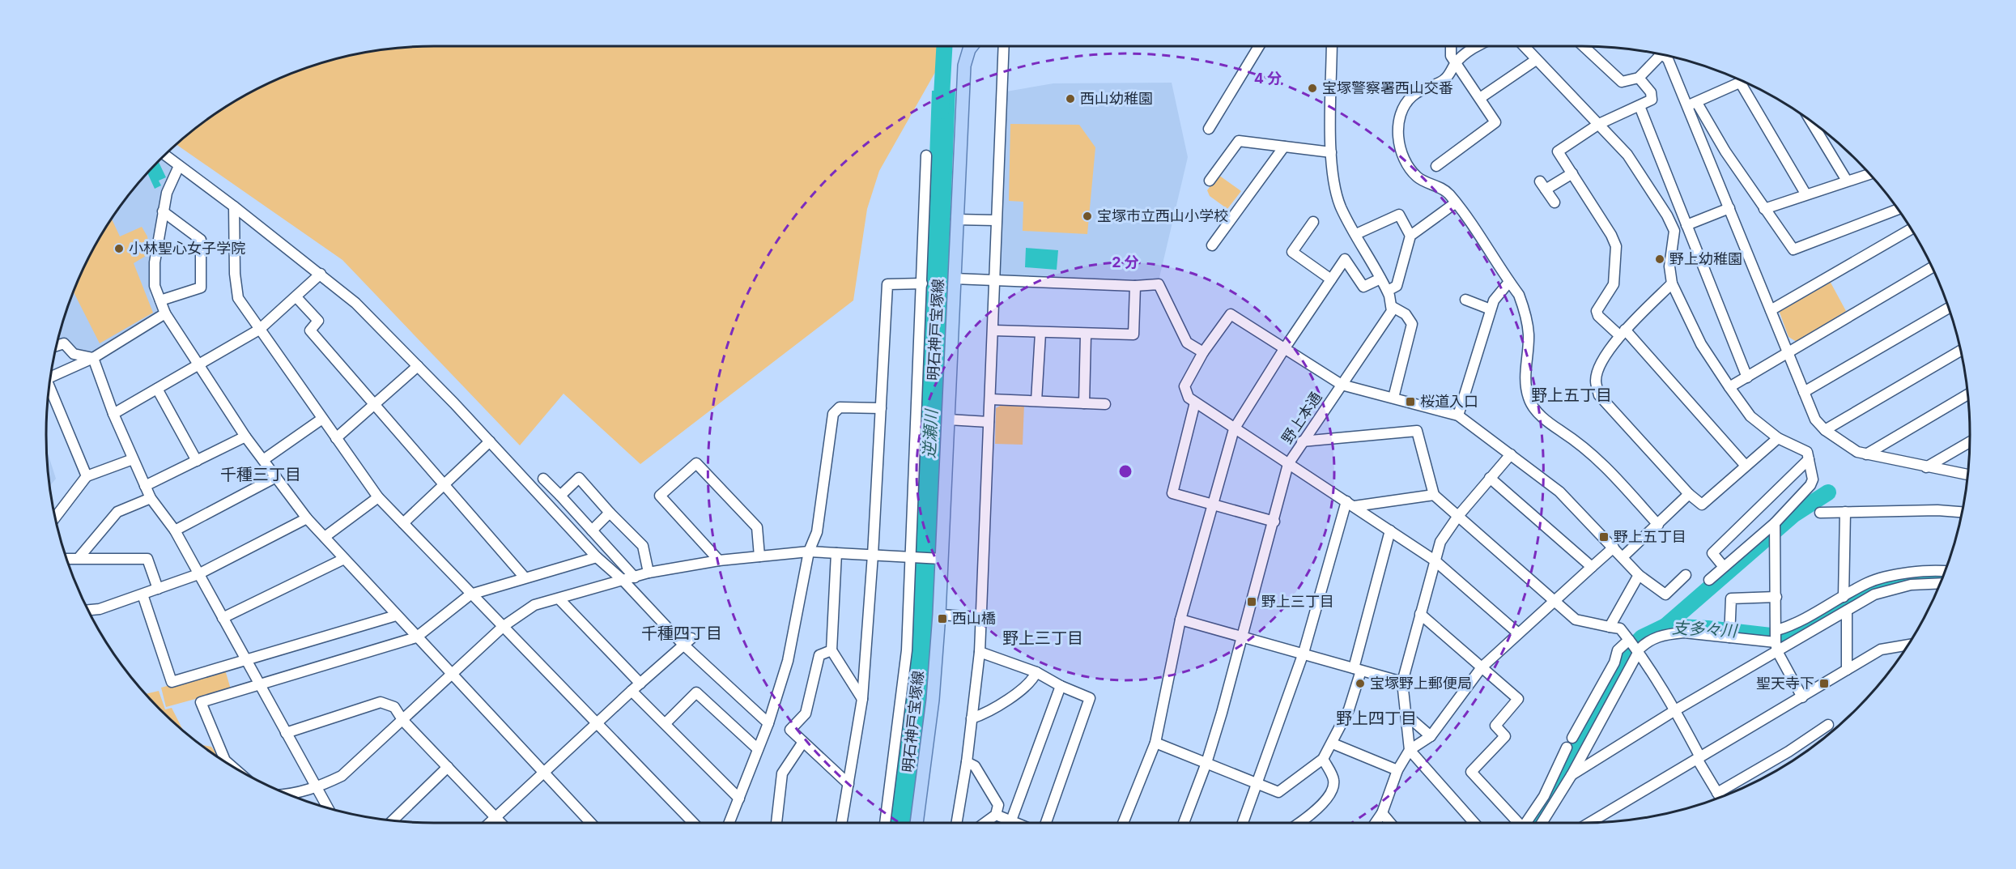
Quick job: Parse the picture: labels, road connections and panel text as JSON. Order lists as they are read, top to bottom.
{
  "streets": {
    "main road": ["明石神戸宝塚線"],
    "street": ["野上本通"]
  },
  "districts": [
    "野上五丁目",
    "千種三丁目",
    "千種四丁目",
    "野上三丁目",
    "野上四丁目"
  ],
  "water": ["逆瀬川", "支多々川"],
  "places": {
    "other": [
      "宝塚警察署西山交番",
      "西山幼稚園",
      "宝塚市立西山小学校",
      "小林聖心女子学院",
      "野上幼稚園",
      "宝塚野上郵便局"
    ],
    "transit": [
      "桜道入口",
      "野上五丁目",
      "野上三丁目",
      "西山橋",
      "聖天寺下"
    ]
  },
  "rings": ["4 分", "2 分"]
}
